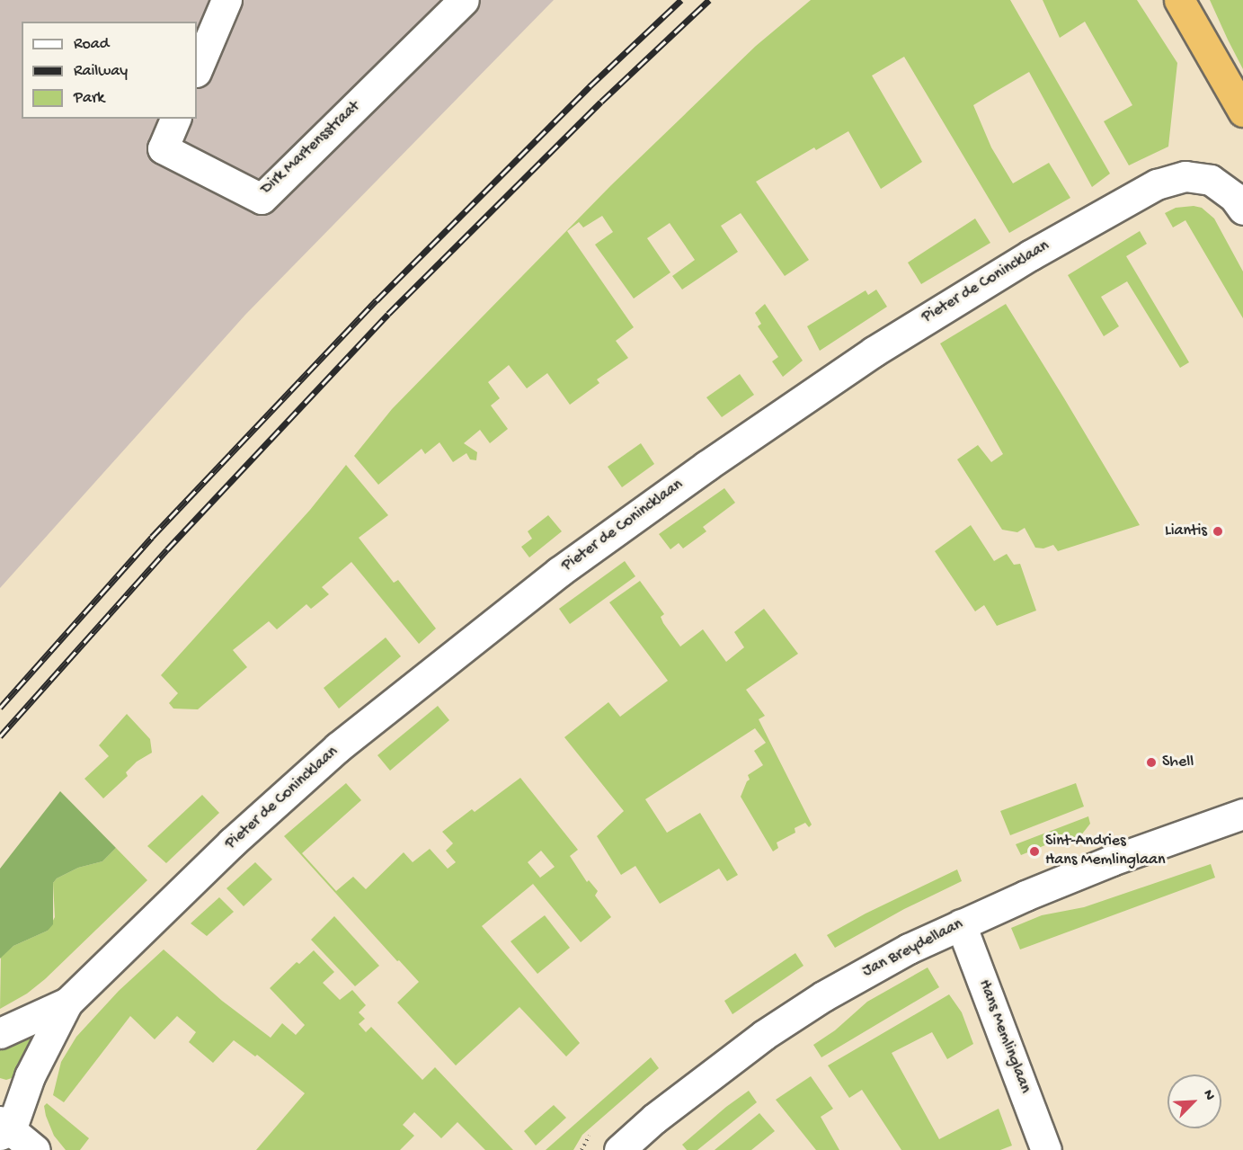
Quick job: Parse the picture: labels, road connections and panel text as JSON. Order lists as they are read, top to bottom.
{
  "streets": {
    "street": [
      "Dirk Martensstraat",
      "Pieter de Conincklaan",
      "Jan Breydellaan",
      "Hans Memlinglaan"
    ]
  },
  "crossings": [
    ["Jan Breydellaan", "Hans Memlinglaan"]
  ],
  "places": ["Liantis", "Shell", "Sint-Andries Hans Memlinglaan"],
  "legend": ["Road", "Railway", "Park"],
  "north": "top right"
}
